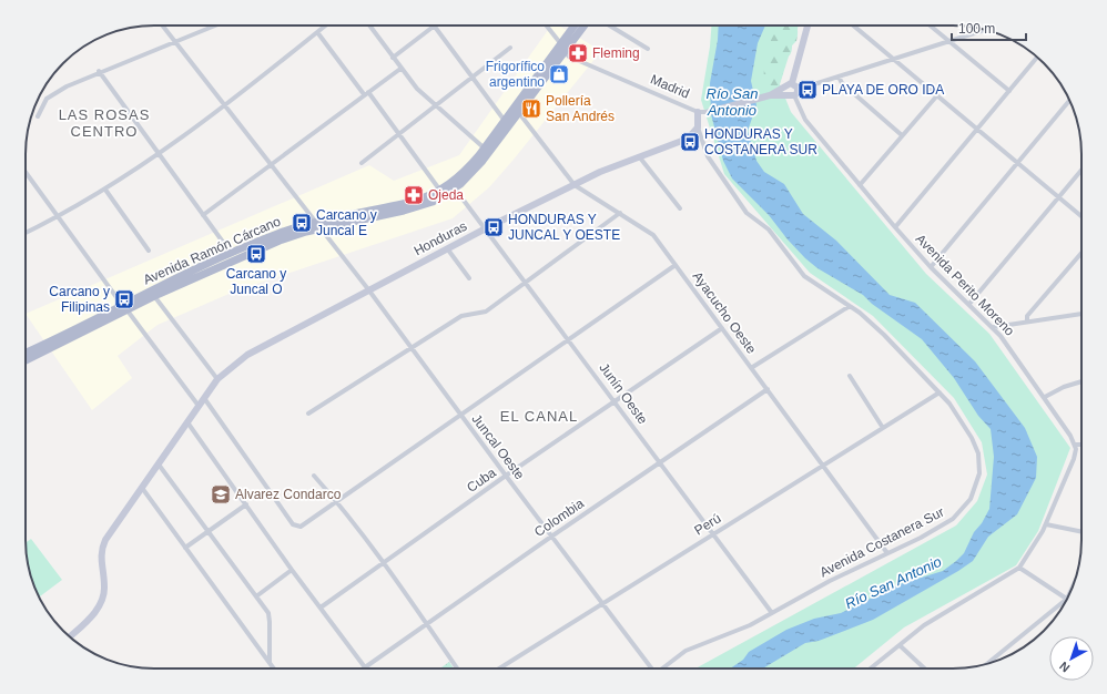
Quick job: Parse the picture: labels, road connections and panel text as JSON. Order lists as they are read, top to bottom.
{
  "streets": {
    "main road": ["Madrid", "Honduras", "Avenida Ramón Cárcano"],
    "street": [
      "Avenida Perito Moreno",
      "Ayacucho Oeste",
      "Junín Oeste",
      "Juncal Oeste",
      "Cuba",
      "Colombia",
      "Perú",
      "Avenida Costanera Sur"
    ]
  },
  "crossings": [
    ["Madrid", "Avenida Ramón Cárcano"],
    ["Madrid", "Avenida Perito Moreno"],
    ["Honduras", "Ayacucho Oeste"],
    ["Honduras", "Junín Oeste"],
    ["Honduras", "Juncal Oeste"],
    ["Honduras", "Avenida Costanera Sur"],
    ["Avenida Ramón Cárcano", "Ayacucho Oeste"],
    ["Avenida Ramón Cárcano", "Junín Oeste"],
    ["Avenida Ramón Cárcano", "Juncal Oeste"],
    ["Ayacucho Oeste", "Cuba"],
    ["Ayacucho Oeste", "Colombia"],
    ["Ayacucho Oeste", "Perú"],
    ["Ayacucho Oeste", "Avenida Costanera Sur"],
    ["Junín Oeste", "Cuba"],
    ["Junín Oeste", "Colombia"],
    ["Junín Oeste", "Perú"],
    ["Junín Oeste", "Avenida Costanera Sur"],
    ["Juncal Oeste", "Cuba"],
    ["Juncal Oeste", "Colombia"],
    ["Juncal Oeste", "Perú"],
    ["Perú", "Avenida Costanera Sur"]
  ],
  "districts": ["LAS ROSAS CENTRO", "EL CANAL"],
  "water": ["Río San Antonio"],
  "places": {
    "pharmacy": ["Fleming", "Ojeda"],
    "shop": ["Frigorífico argentino"],
    "bus stop": [
      "PLAYA DE ORO IDA",
      "HONDURAS Y COSTANERA SUR",
      "Carcano y Juncal E",
      "HONDURAS Y JUNCAL Y OESTE",
      "Carcano y Juncal O",
      "Carcano y Filipinas"
    ],
    "restaurant": ["Pollería San Andrés"],
    "school or university": ["Alvarez Condarco"]
  },
  "scale_bar": "100 m",
  "north": "bottom left"
}
